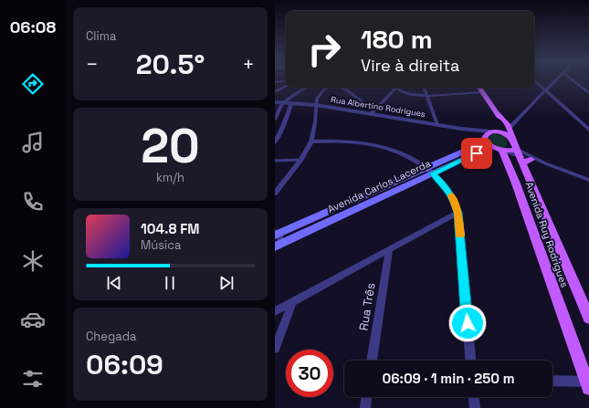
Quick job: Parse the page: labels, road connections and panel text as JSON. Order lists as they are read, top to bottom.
{
  "streets": {
    "main road": ["Avenida Carlos Lacerda", "Avenida Ruy Rodrigues"],
    "street": ["Rua Albertino Rodrigues", "Rua Três"]
  },
  "crossings": [
    ["Rua Albertino Rodrigues", "Avenida Carlos Lacerda"],
    ["Rua Albertino Rodrigues", "Avenida Ruy Rodrigues"],
    ["Avenida Carlos Lacerda", "Avenida Ruy Rodrigues"]
  ],
  "page": {
    "tabs": "06:08",
    "tile": [
      "Clima",
      ["20", "km/h"],
      ["Chegada", "06:09"]
    ],
    "turn": ["180 m", "Vire à direita"],
    "heat": ["−", "20.5°", "+"],
    "song": ["104.8 FM", "Música"],
    "limit": "30",
    "trip": "06:09 · 1 min · 250 m"
  }
}
